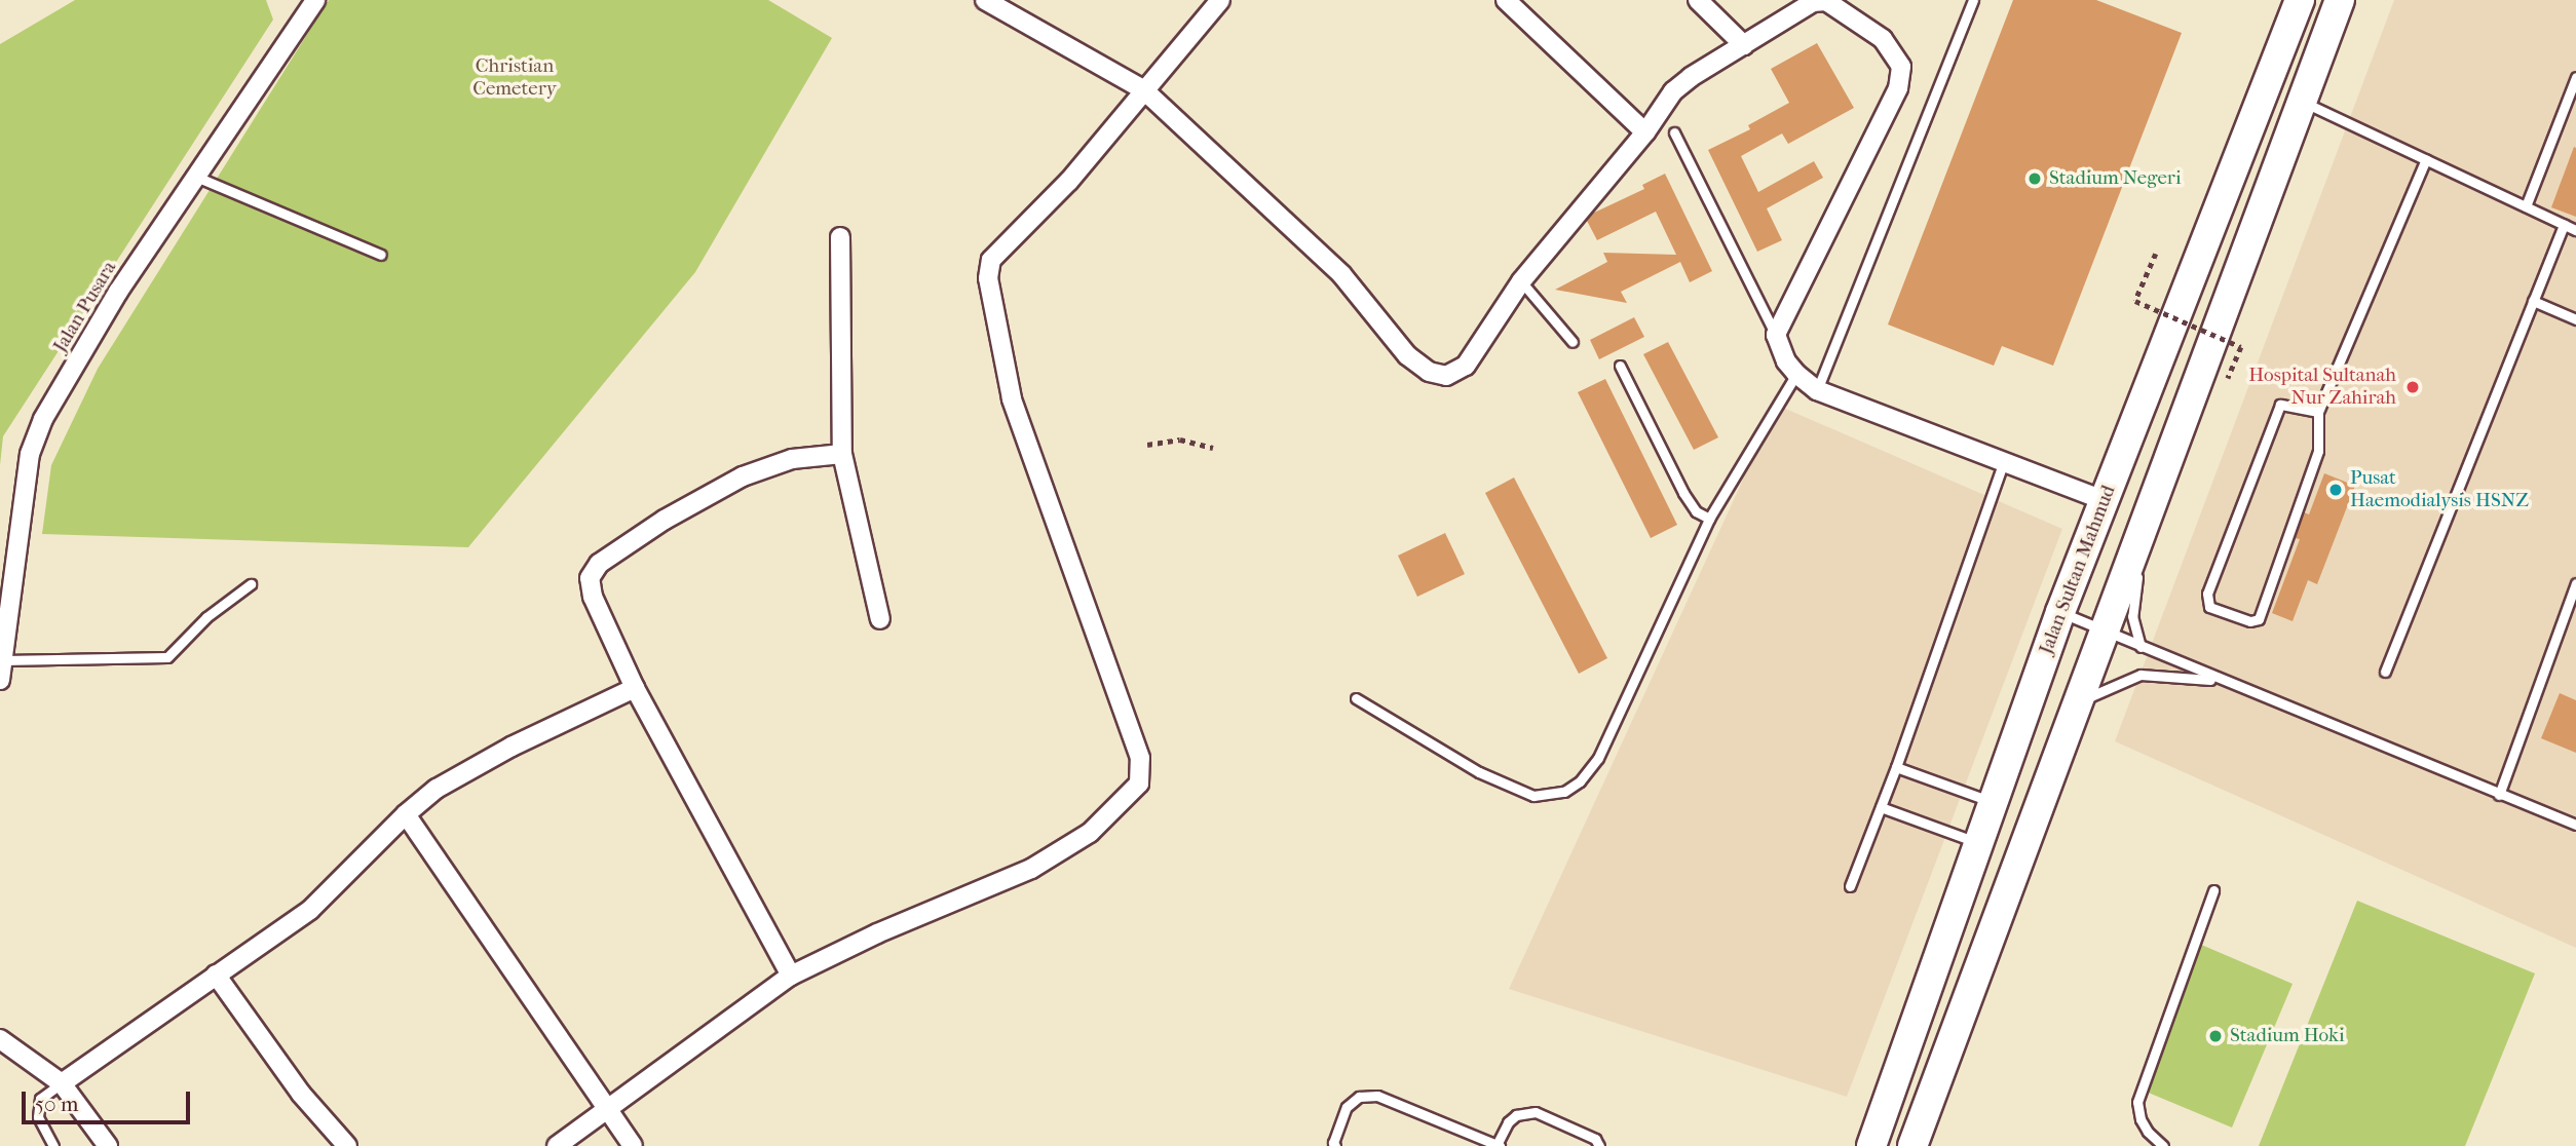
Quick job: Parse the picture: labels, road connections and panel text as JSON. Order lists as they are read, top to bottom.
{
  "streets": {
    "main road": ["Jalan Sultan Mahmud"],
    "street": ["Jalan Pusara"]
  },
  "parks": ["Christian Cemetery"],
  "places": [
    "Stadium Negeri",
    "Hospital Sultanah Nur Zahirah",
    "Pusat Haemodialysis HSNZ",
    "Stadium Hoki"
  ],
  "scale_bar": "50 m"
}
